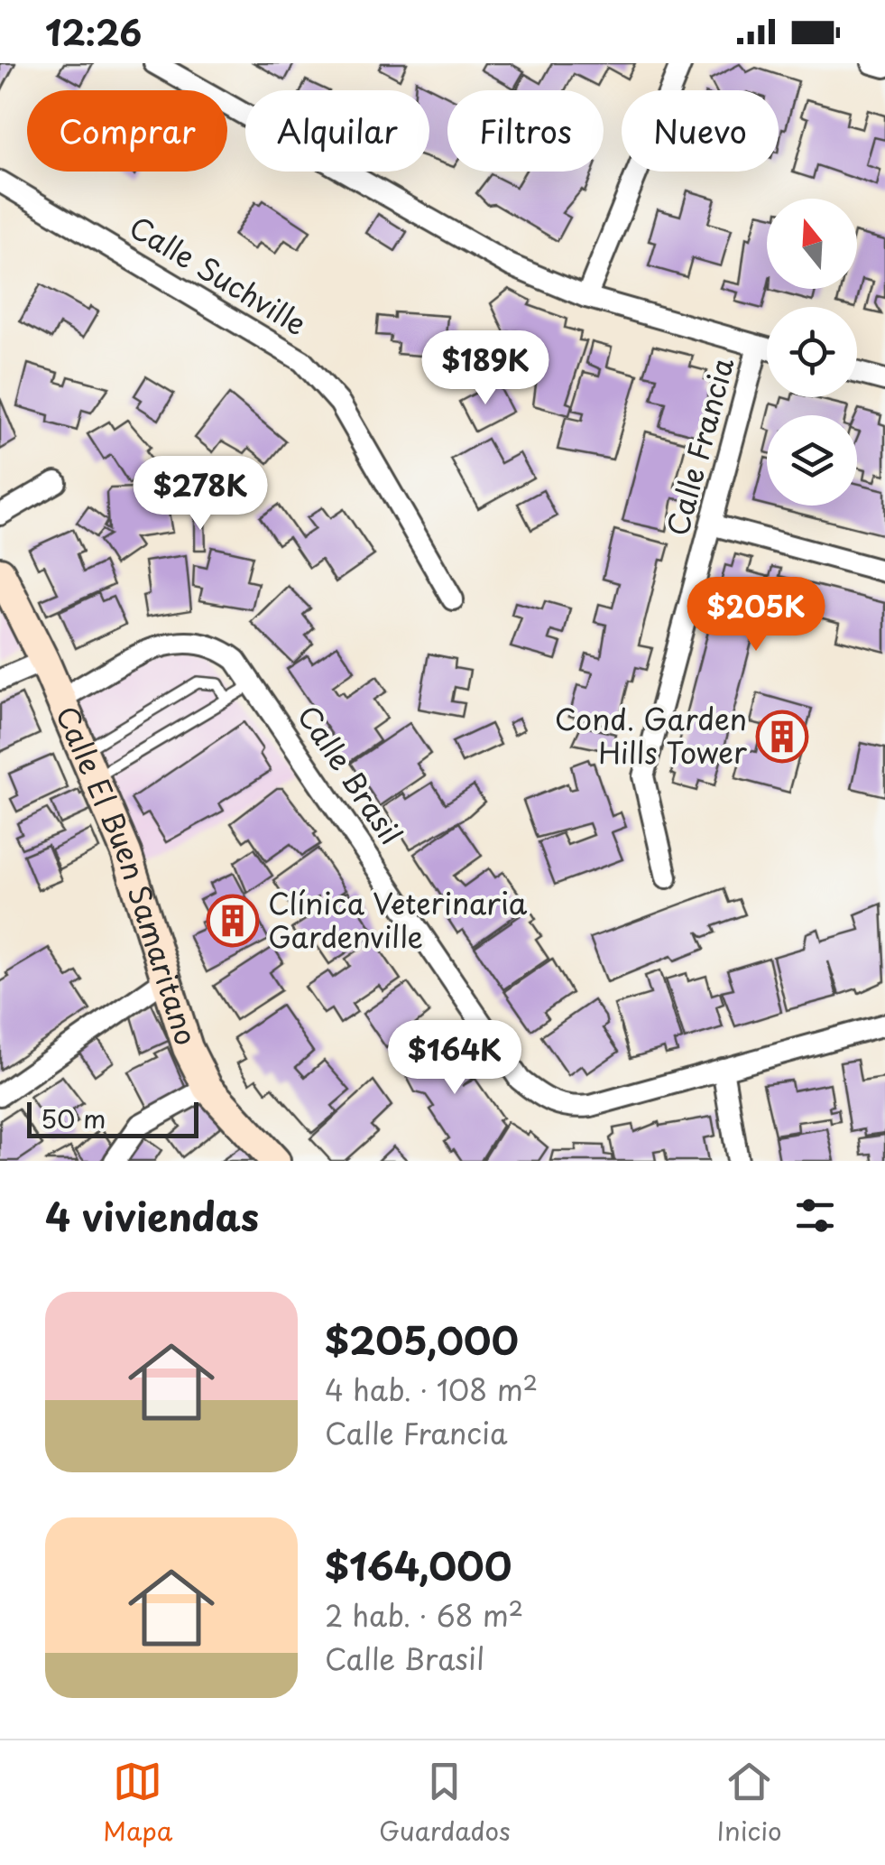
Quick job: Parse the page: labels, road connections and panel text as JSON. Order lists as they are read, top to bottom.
{
  "streets": {
    "street": [
      "Calle Suchville",
      "Calle Francia",
      "Calle Brasil",
      "Calle El Buen Samaritano"
    ]
  },
  "crossings": [
    ["Calle Brasil", "Calle El Buen Samaritano"]
  ],
  "places": {
    "building": ["Cond. Garden Hills Tower", "Clínica Veterinaria Gardenville"]
  },
  "scale_bar": "50 m",
  "north": "top",
  "page": {
    "status": "12:26",
    "chip": [
      "Comprar",
      "Alquilar",
      "Filtros",
      "Nuevo"
    ],
    "price": [
      "$189K",
      "$278K",
      "$205K",
      "$164K"
    ],
    "scale": "50 m",
    "heading": "4 viviendas",
    "list": [
      {
        "name": "$205,000",
        "note": "4 hab. · 108 m² · Calle Francia"
      },
      {
        "name": "$164,000",
        "note": "2 hab. · 68 m² · Calle Brasil"
      }
    ],
    "tabs": ["Mapa", "Guardados", "Inicio"]
  }
}
